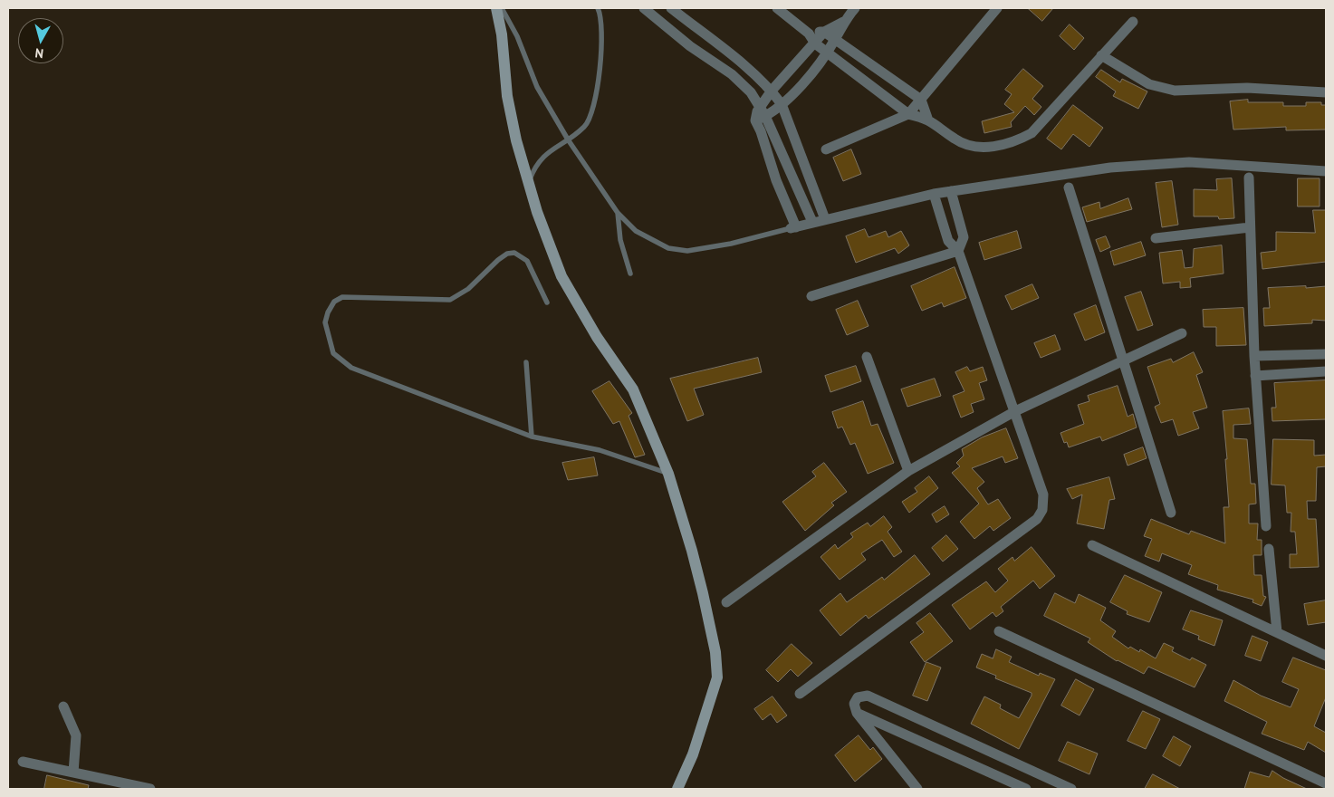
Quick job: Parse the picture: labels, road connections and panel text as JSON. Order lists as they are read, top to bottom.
{
  "north": "bottom"
}
